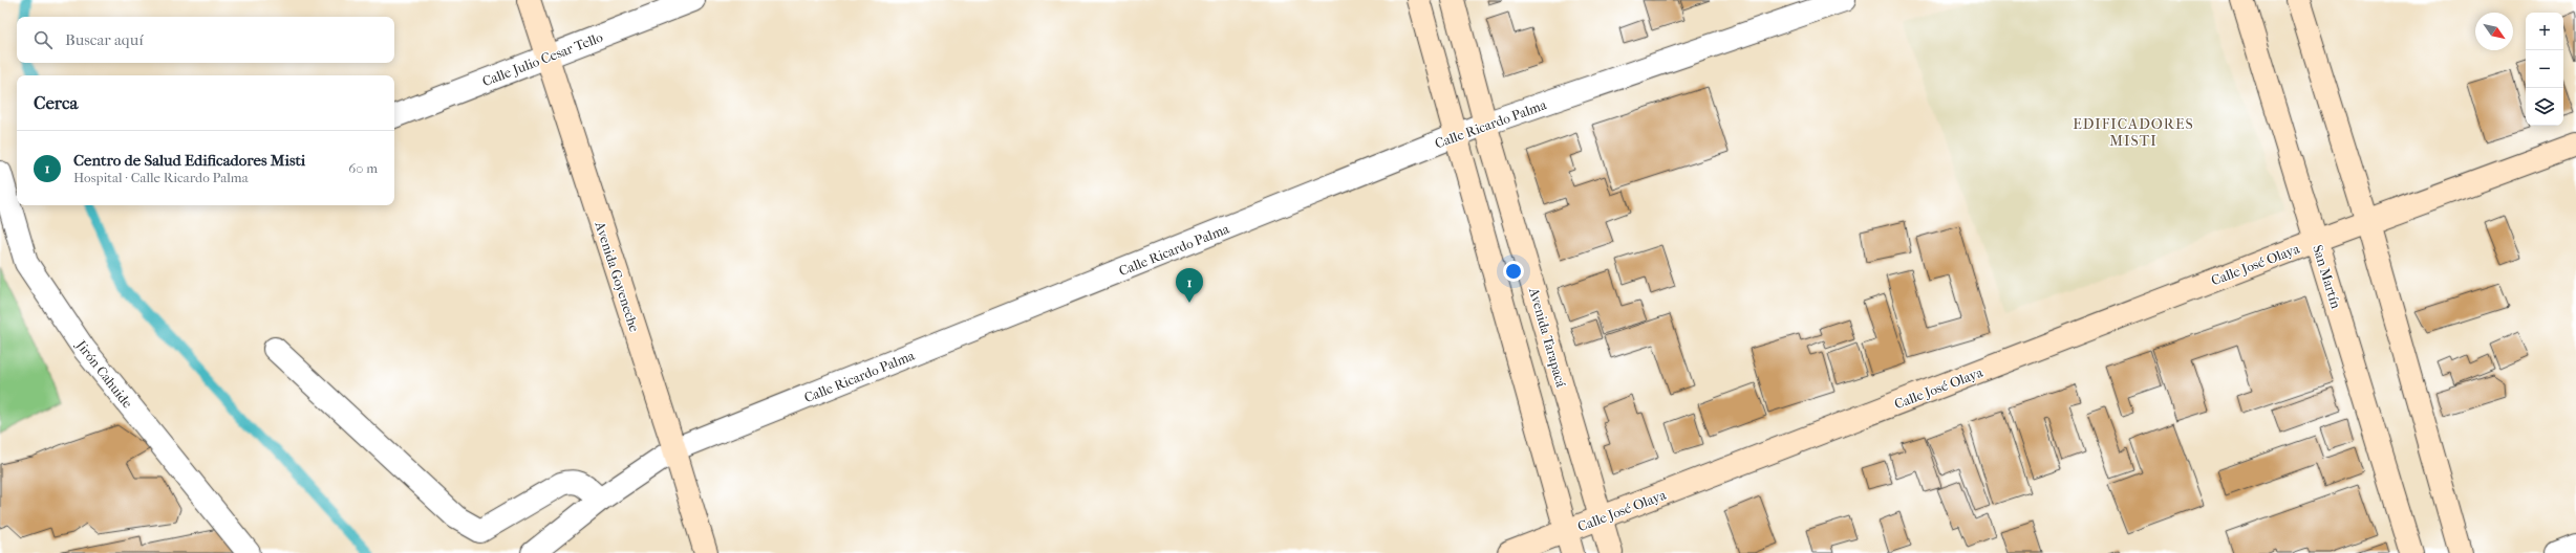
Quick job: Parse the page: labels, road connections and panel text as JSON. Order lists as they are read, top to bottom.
{
  "streets": {
    "street": [
      "Calle Julio Cesar Tello",
      "Calle Ricardo Palma",
      "Calle José Olaya",
      "Avenida Goyeneche",
      "San Martín",
      "Avenida Tarapacá",
      "Jirón Cahuide"
    ]
  },
  "crossings": [
    ["Calle Julio Cesar Tello", "Avenida Goyeneche"],
    ["Calle Ricardo Palma", "Avenida Goyeneche"],
    ["Calle Ricardo Palma", "Avenida Tarapacá"],
    ["Calle José Olaya", "San Martín"],
    ["Calle José Olaya", "Avenida Tarapacá"]
  ],
  "districts": ["EDIFICADORES MISTI"],
  "north": "bottom right",
  "page": {
    "map_buttons": ["+", "−"],
    "search": "Buscar aquí",
    "heading": "Cerca",
    "list": [
      {
        "mark": "1",
        "name": "Centro de Salud Edificadores Misti",
        "note": "Hospital · Calle Ricardo Palma",
        "value": "60 m"
      }
    ],
    "pins": "1"
  }
}
